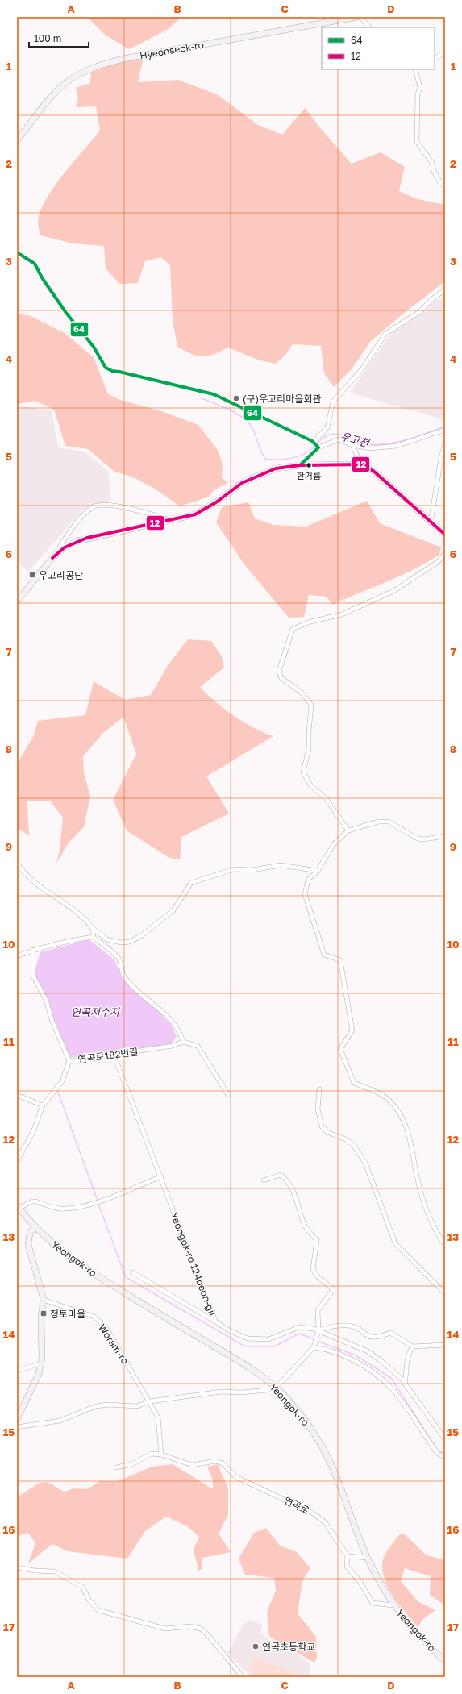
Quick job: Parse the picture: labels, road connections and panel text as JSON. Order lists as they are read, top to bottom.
{
  "streets": {
    "street": [
      "Hyeonseok-ro",
      "연곡로182번길",
      "Yeongok-ro",
      "Yeongok-ro 124beon-gil",
      "Woram-ro",
      "연곡로"
    ]
  },
  "crossings": [
    ["연곡로182번길", "Yeongok-ro 124beon-gil"],
    ["Yeongok-ro", "연곡로"],
    ["Woram-ro", "연곡로"]
  ],
  "water": ["우고천", "연곡저수지"],
  "places": {
    "other": ["(구)우고리마을회관", "한거름", "연곡초등학교"],
    "transit": ["우고리공단", "정토마을"]
  },
  "lines": ["transit line 64", "transit line 12"],
  "legend": ["64", "12"],
  "scale_bar": "100 m",
  "grid": {
    "columns": [
      "A",
      "B",
      "C",
      "D"
    ],
    "rows": [
      "1",
      "2",
      "3",
      "4",
      "5",
      "6",
      "7",
      "8",
      "9",
      "10",
      "11",
      "12",
      "13",
      "14",
      "15",
      "16",
      "17"
    ]
  }
}
